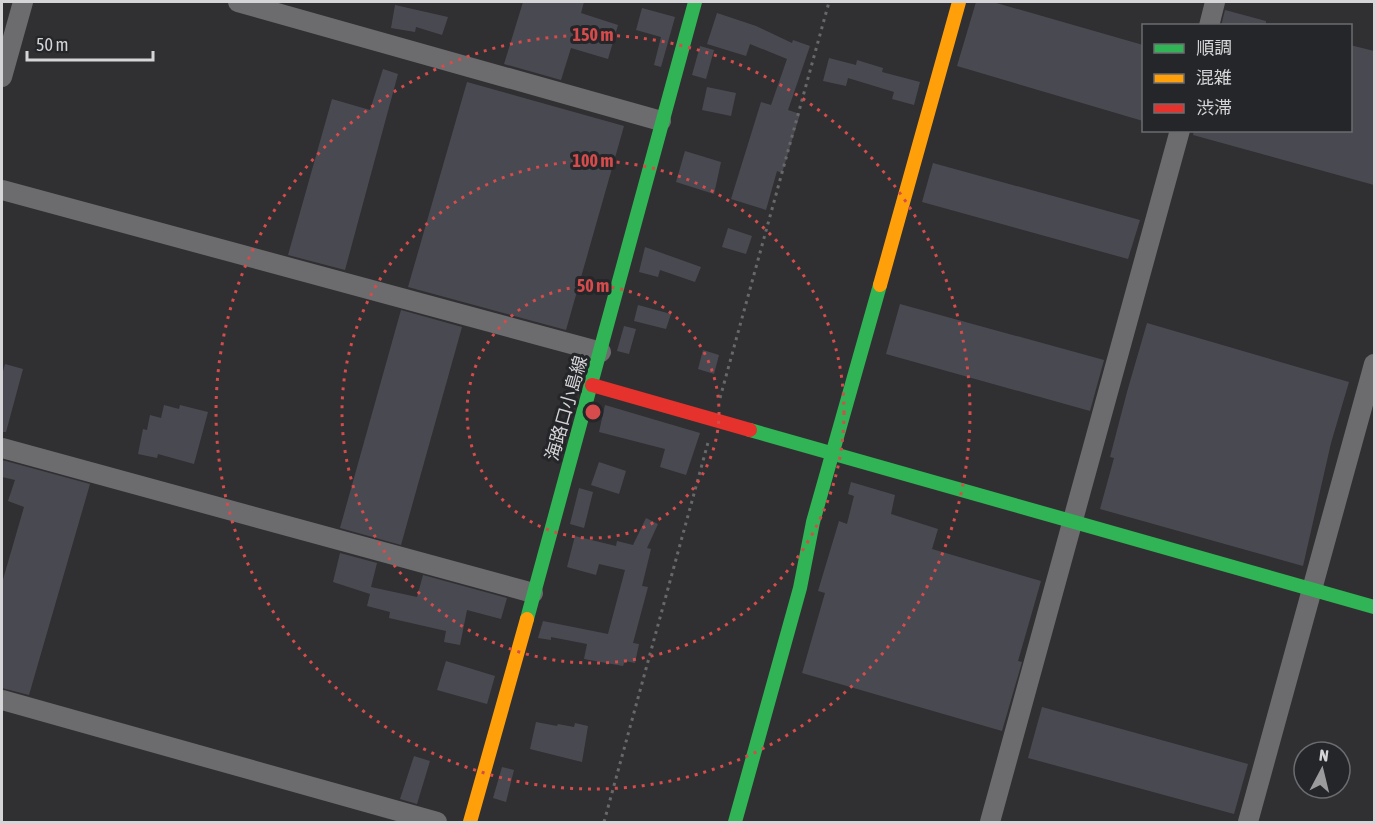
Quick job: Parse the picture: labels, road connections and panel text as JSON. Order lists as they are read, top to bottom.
{
  "streets": {
    "street": ["海路口小島線"]
  },
  "legend": ["順調", "混雑", "渋滞"],
  "scale_bar": "50 m",
  "north": "top",
  "rings": ["150 m", "100 m", "50 m"]
}
